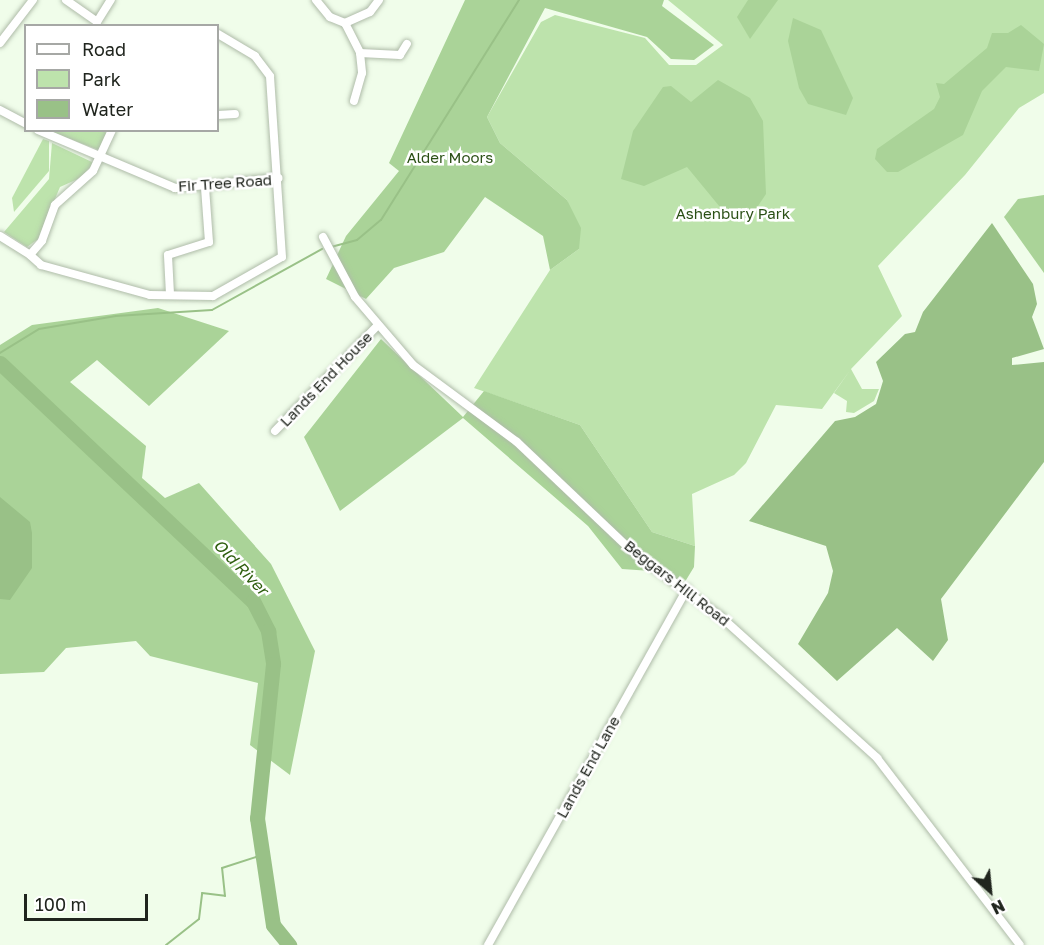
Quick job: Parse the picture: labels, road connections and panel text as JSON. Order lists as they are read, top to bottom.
{
  "streets": {
    "street": [
      "Fir Tree Road",
      "Lands End House",
      "Beggars Hill Road",
      "Lands End Lane"
    ]
  },
  "crossings": [
    ["Lands End House", "Beggars Hill Road"],
    ["Beggars Hill Road", "Lands End Lane"]
  ],
  "water": ["Old River"],
  "parks": ["Alder Moors", "Ashenbury Park"],
  "legend": ["Road", "Park", "Water"],
  "scale_bar": "100 m",
  "north": "bottom right"
}
